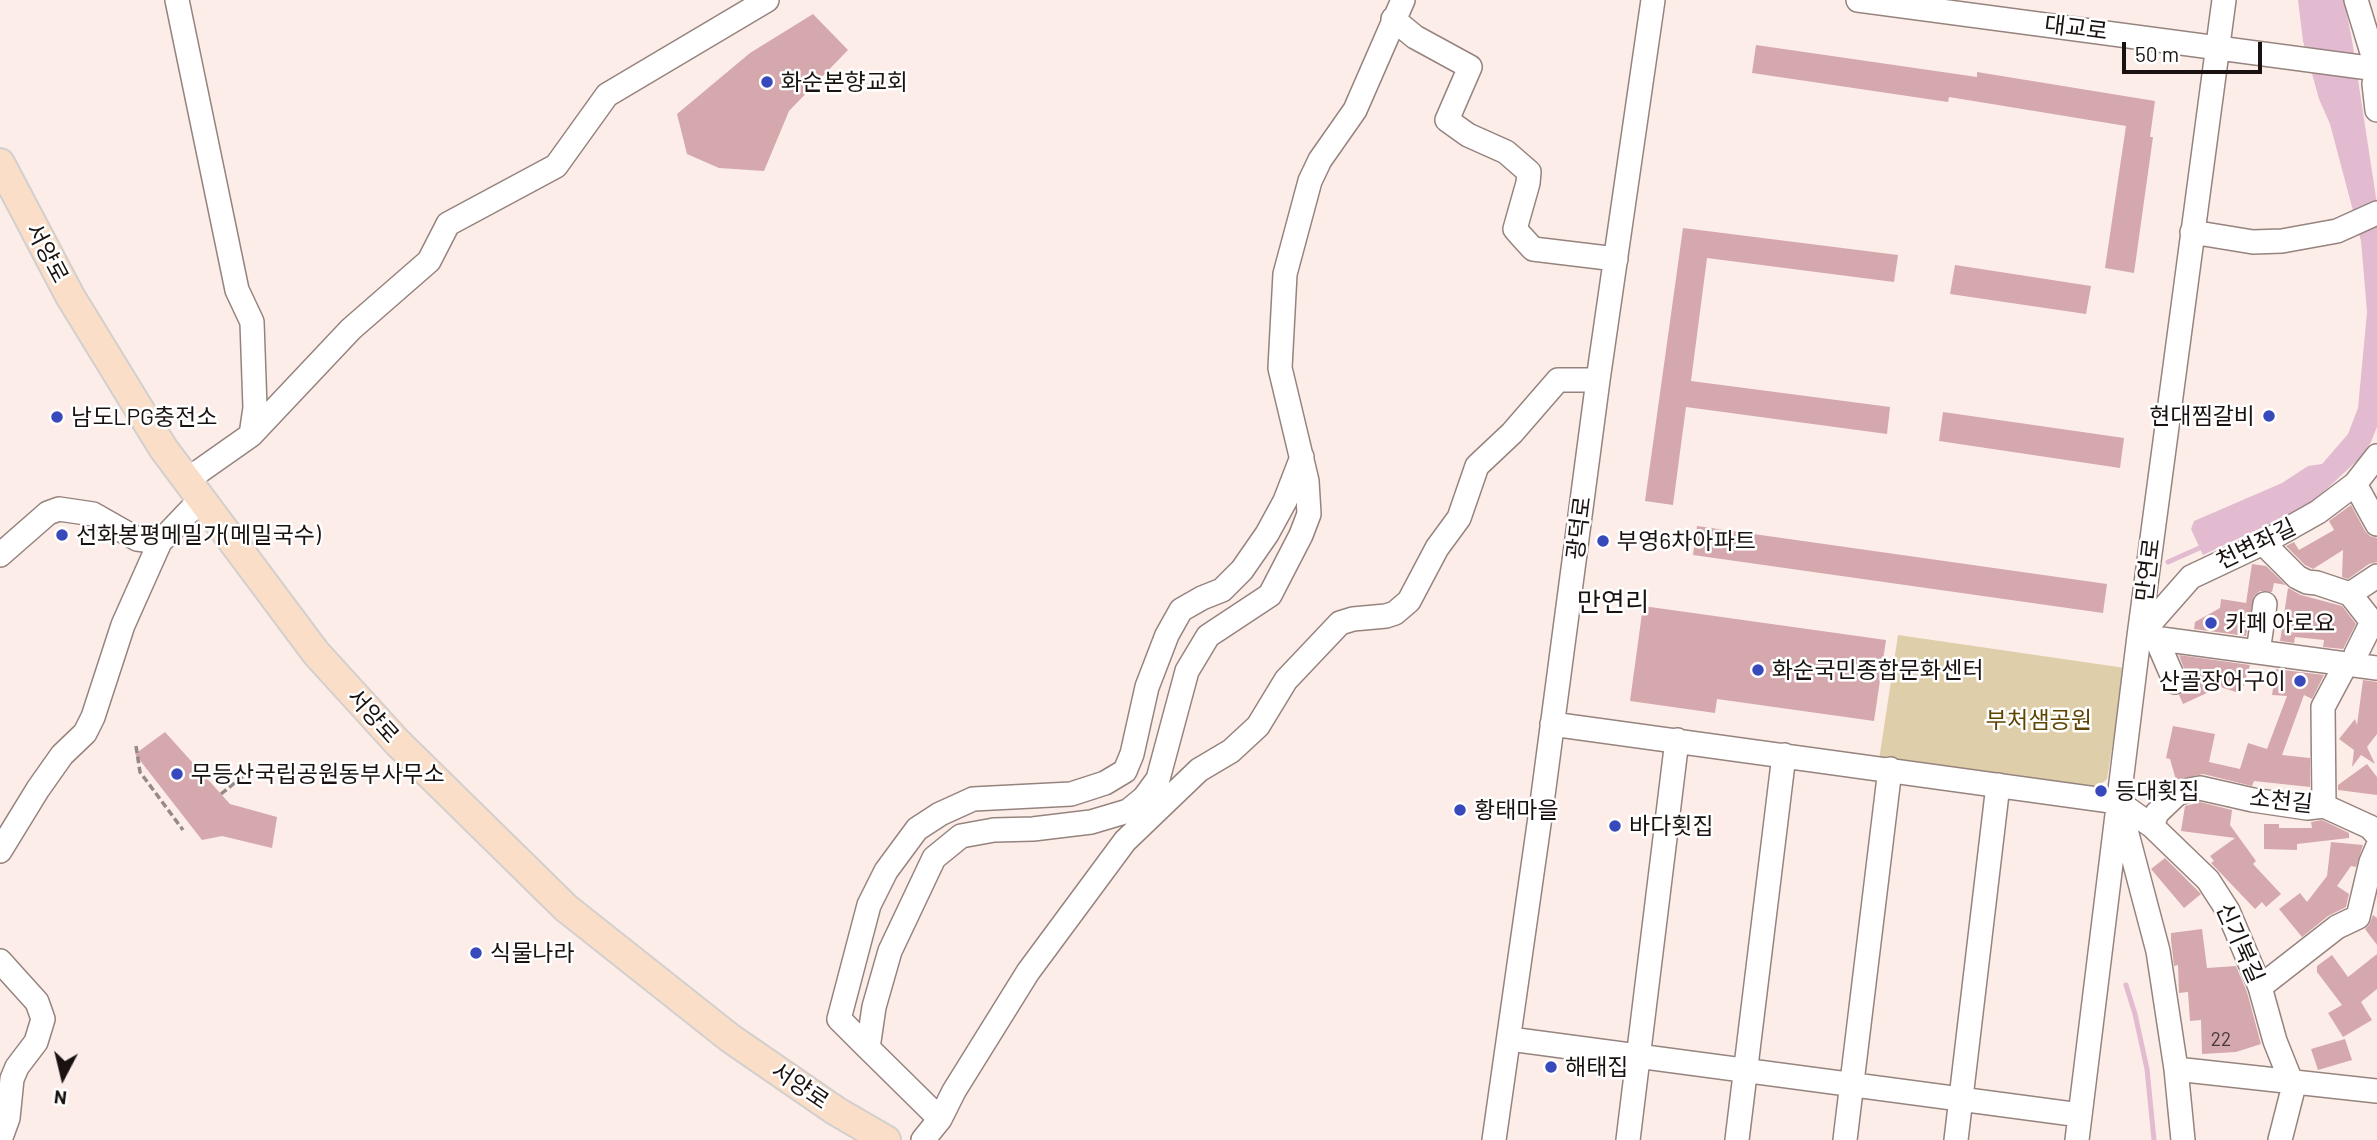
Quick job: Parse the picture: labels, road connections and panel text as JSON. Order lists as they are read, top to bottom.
{
  "streets": {
    "main road": ["서양로"],
    "street": [
      "대교로",
      "광덕로",
      "천변좌길",
      "만연로",
      "소천길",
      "신기북길"
    ]
  },
  "crossings": [
    ["대교로", "만연로"],
    ["천변좌길", "만연로"],
    ["만연로", "신기북길"],
    ["소천길", "신기북길"]
  ],
  "districts": ["만연리"],
  "parks": ["부처샘공원"],
  "places": [
    "화순본향교회",
    "현대찜갈비",
    "남도LPG충전소",
    "선화봉평메밀가(메밀국수)",
    "부영6차아파트",
    "카페 아로요",
    "화순국민종합문화센터",
    "산골장어구이",
    "무등산국립공원동부사무소",
    "등대횟집",
    "황태마을",
    "바다횟집",
    "식물나라",
    "해태집"
  ],
  "house_numbers": ["22"],
  "scale_bar": "50 m",
  "north": "bottom"
}
